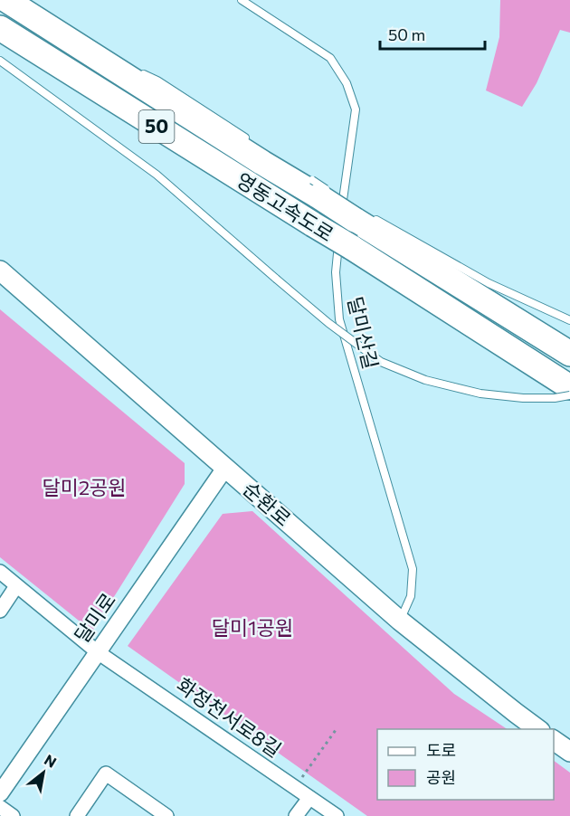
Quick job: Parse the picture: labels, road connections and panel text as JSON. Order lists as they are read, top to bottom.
{
  "streets": {
    "highway": ["50", "영동고속도로"],
    "main road": ["순환로"],
    "street": ["달미로", "화정천서로8길"],
    "lane": ["달미산길"]
  },
  "crossings": [
    ["영동고속도로", "달미산길"],
    ["달미산길", "순환로"],
    ["순환로", "달미로"],
    ["달미로", "화정천서로8길"]
  ],
  "parks": ["달미2공원", "달미1공원"],
  "legend": ["도로", "공원"],
  "scale_bar": "50 m",
  "north": "top right"
}
